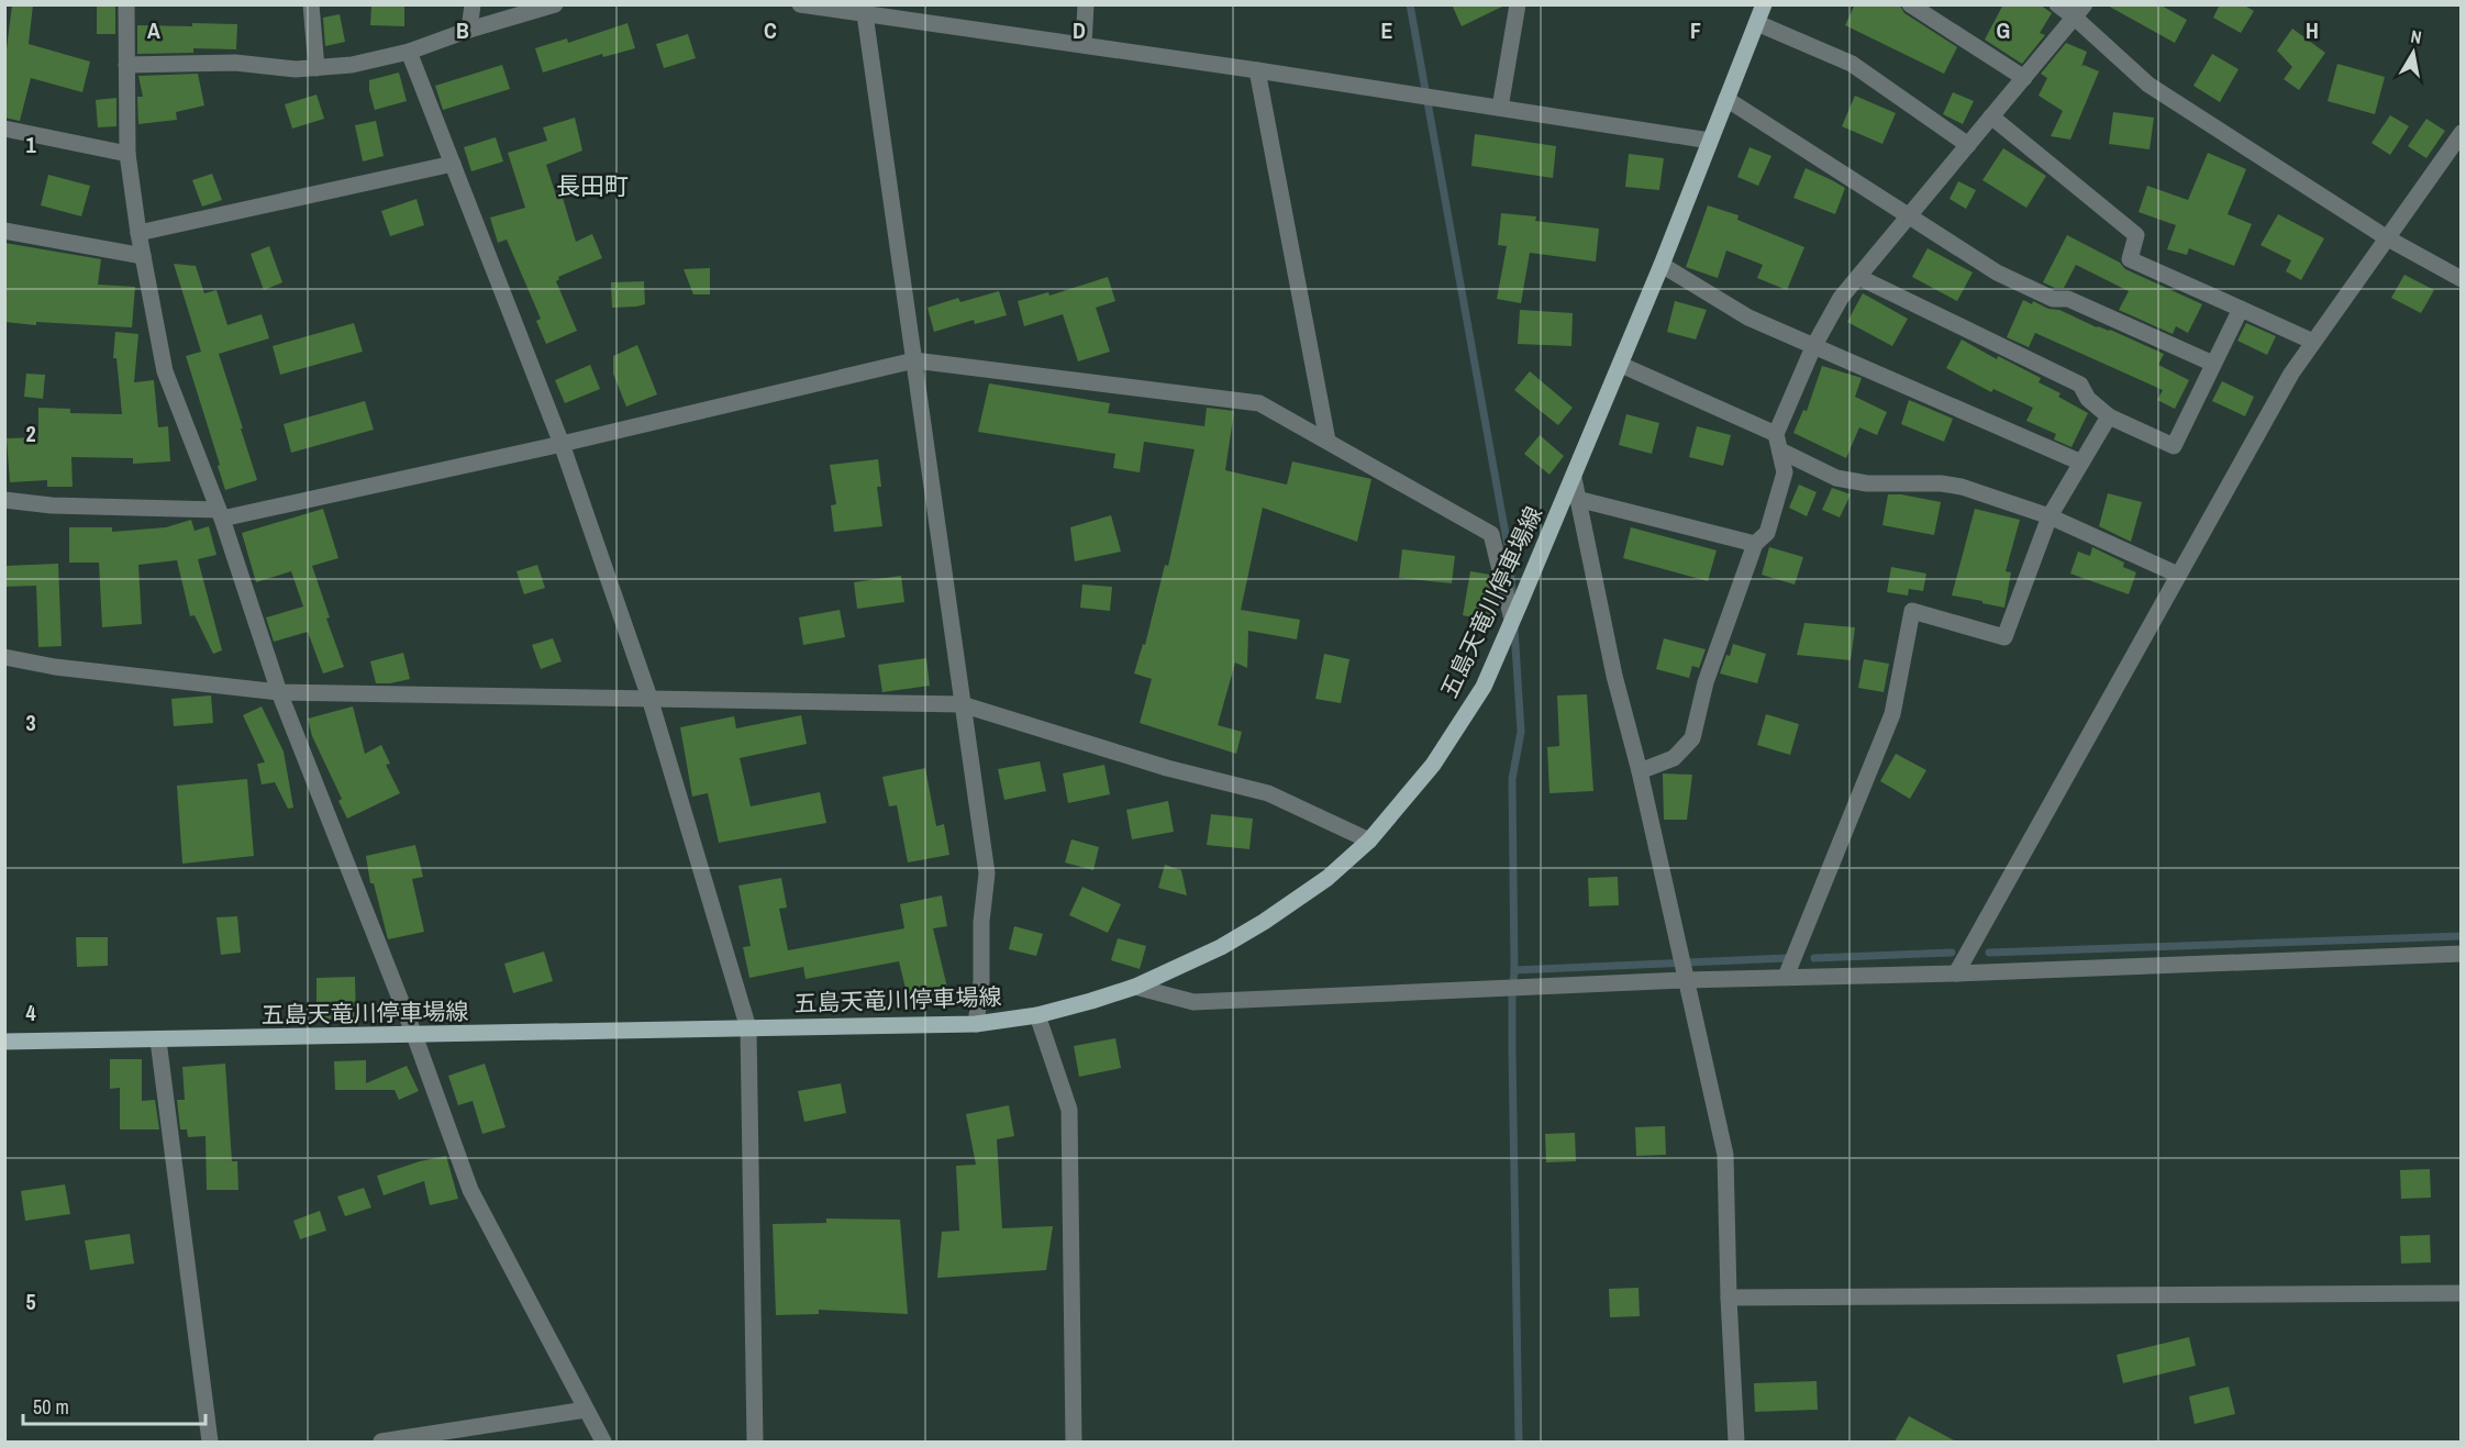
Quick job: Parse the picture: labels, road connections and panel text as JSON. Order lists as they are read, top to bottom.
{
  "streets": {
    "main road": ["五島天竜川停車場線"]
  },
  "districts": ["長田町"],
  "scale_bar": "50 m",
  "north": "top",
  "grid": {
    "columns": [
      "A",
      "B",
      "C",
      "D",
      "E",
      "F",
      "G",
      "H"
    ],
    "rows": [
      "1",
      "2",
      "3",
      "4",
      "5"
    ]
  }
}
